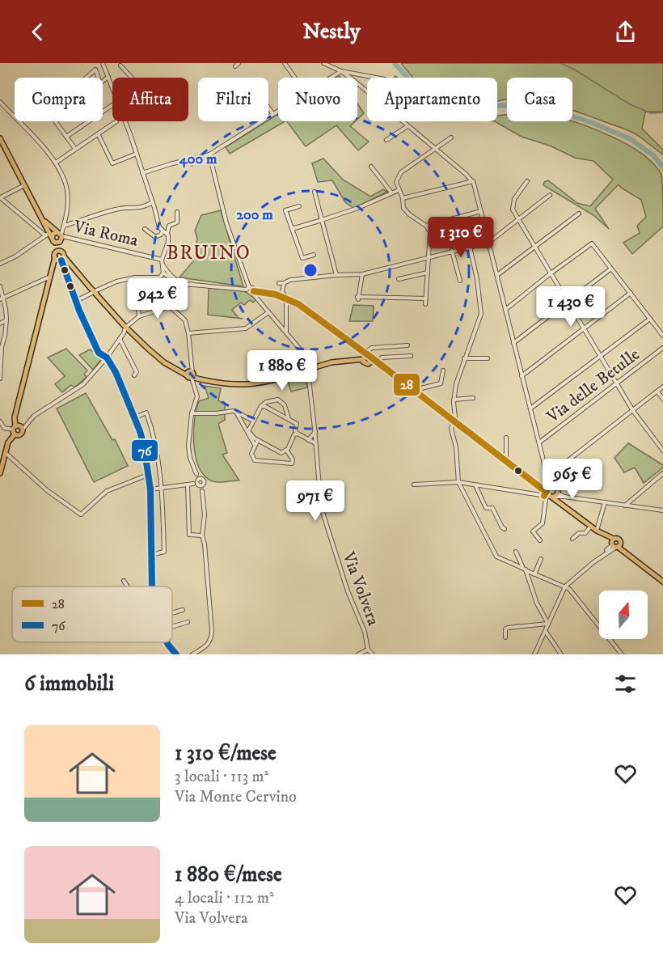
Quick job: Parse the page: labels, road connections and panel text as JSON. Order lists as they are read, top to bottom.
{
  "streets": {
    "street": ["Via Roma", "Via delle Betulle", "Via Volvera"]
  },
  "districts": ["BRUINO"],
  "lines": ["transit line 76", "transit line 28"],
  "legend": ["28", "76"],
  "north": "top",
  "page": {
    "header": "Nestly",
    "chip": [
      "Compra",
      "Affitta",
      "Filtri",
      "Nuovo",
      "Appartamento",
      "Casa"
    ],
    "price": [
      "1 310 €",
      "942 €",
      "1 430 €",
      "1 880 €",
      "965 €",
      "971 €"
    ],
    "heading": "6 immobili",
    "list": [
      {
        "name": "1 310 €/mese",
        "note": "3 locali · 113 m² · Via Monte Cervino"
      },
      {
        "name": "1 880 €/mese",
        "note": "4 locali · 112 m² · Via Volvera"
      }
    ]
  },
  "rings": ["400 m", "200 m"]
}
